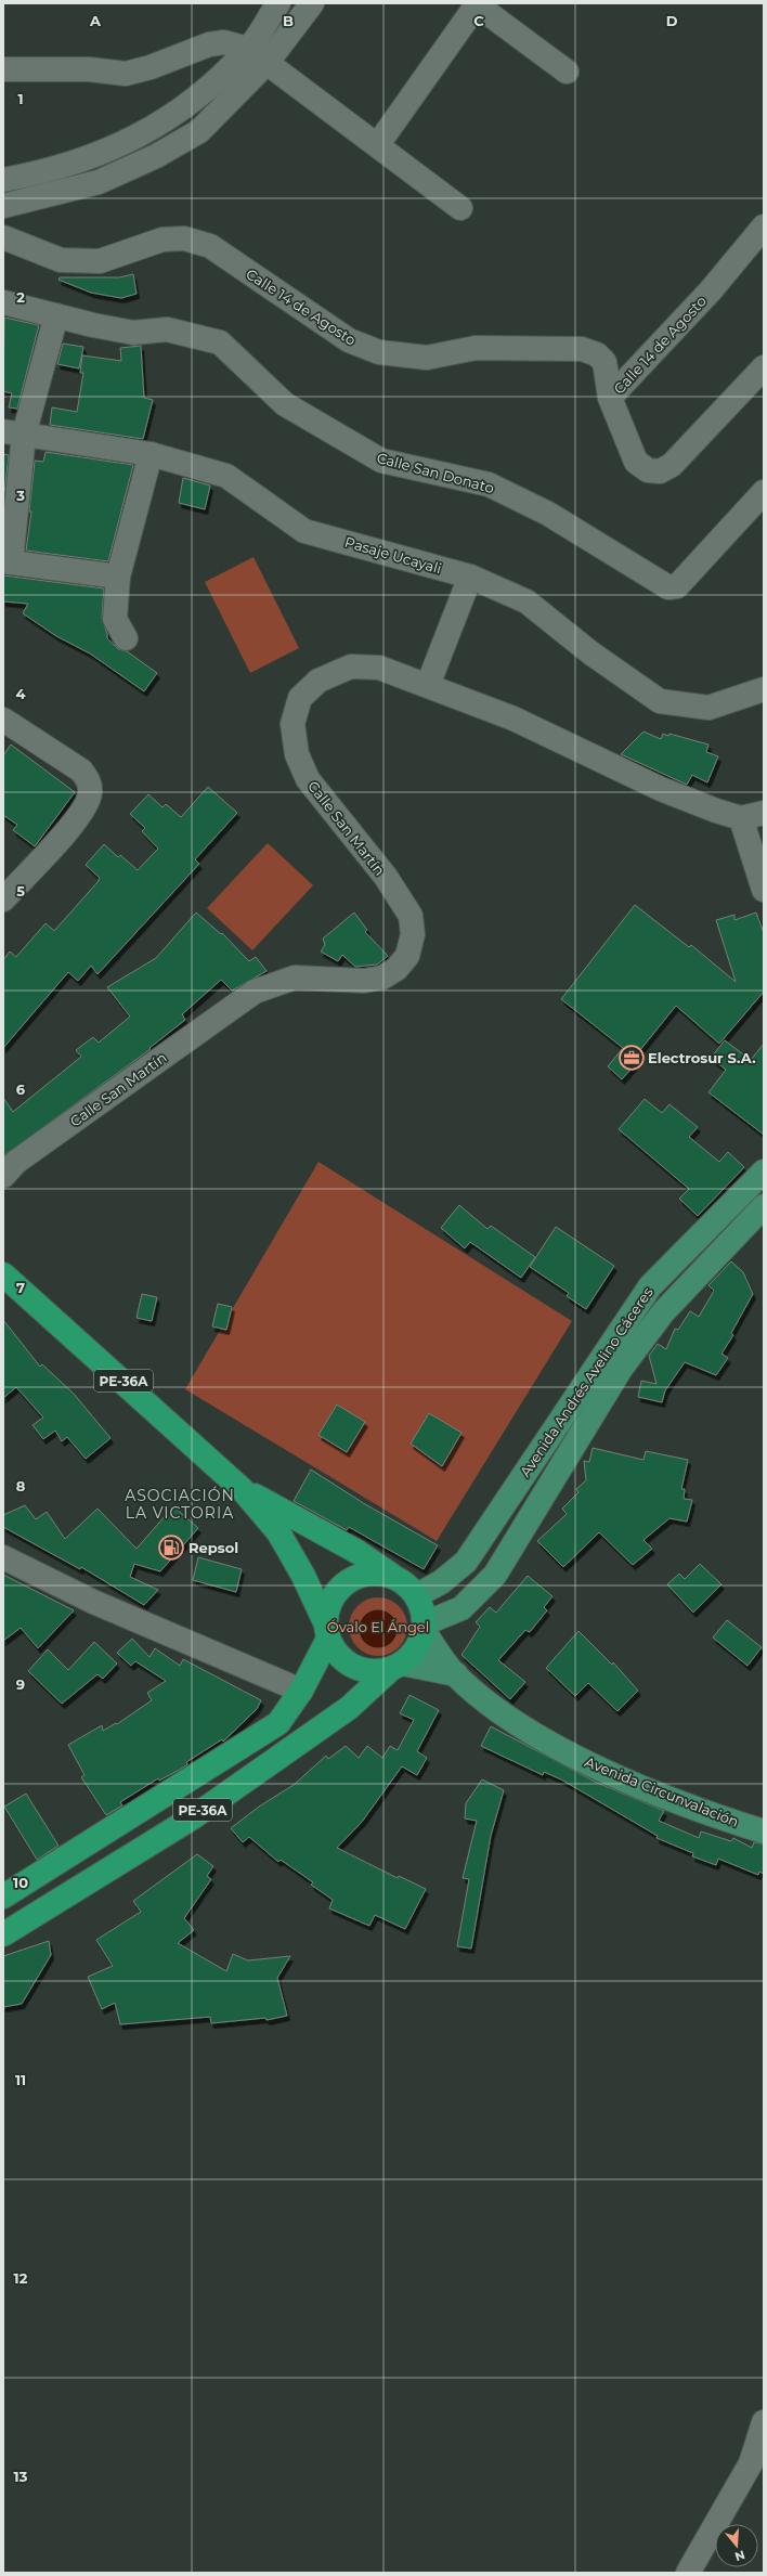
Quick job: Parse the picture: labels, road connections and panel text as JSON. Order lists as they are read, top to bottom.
{
  "streets": {
    "highway": ["PE-36A"],
    "main road": ["Avenida Andrés Avelino Cáceres", "Avenida Circunvalación"],
    "street": [
      "Calle 14 de Agosto",
      "Calle San Donato",
      "Pasaje Ucayali",
      "Calle San Martín"
    ]
  },
  "crossings": [
    ["PE-36A", "Avenida Andrés Avelino Cáceres"],
    ["PE-36A", "Avenida Circunvalación"],
    ["Avenida Andrés Avelino Cáceres", "Avenida Circunvalación"]
  ],
  "districts": ["ASOCIACIÓN LA VICTORIA"],
  "parks": ["Óvalo El Ángel"],
  "places": {
    "office": ["Electrosur S.A."],
    "fuel station": ["Repsol"]
  },
  "north": "bottom",
  "grid": {
    "columns": [
      "A",
      "B",
      "C",
      "D"
    ],
    "rows": [
      "1",
      "2",
      "3",
      "4",
      "5",
      "6",
      "7",
      "8",
      "9",
      "10",
      "11",
      "12",
      "13"
    ]
  }
}
